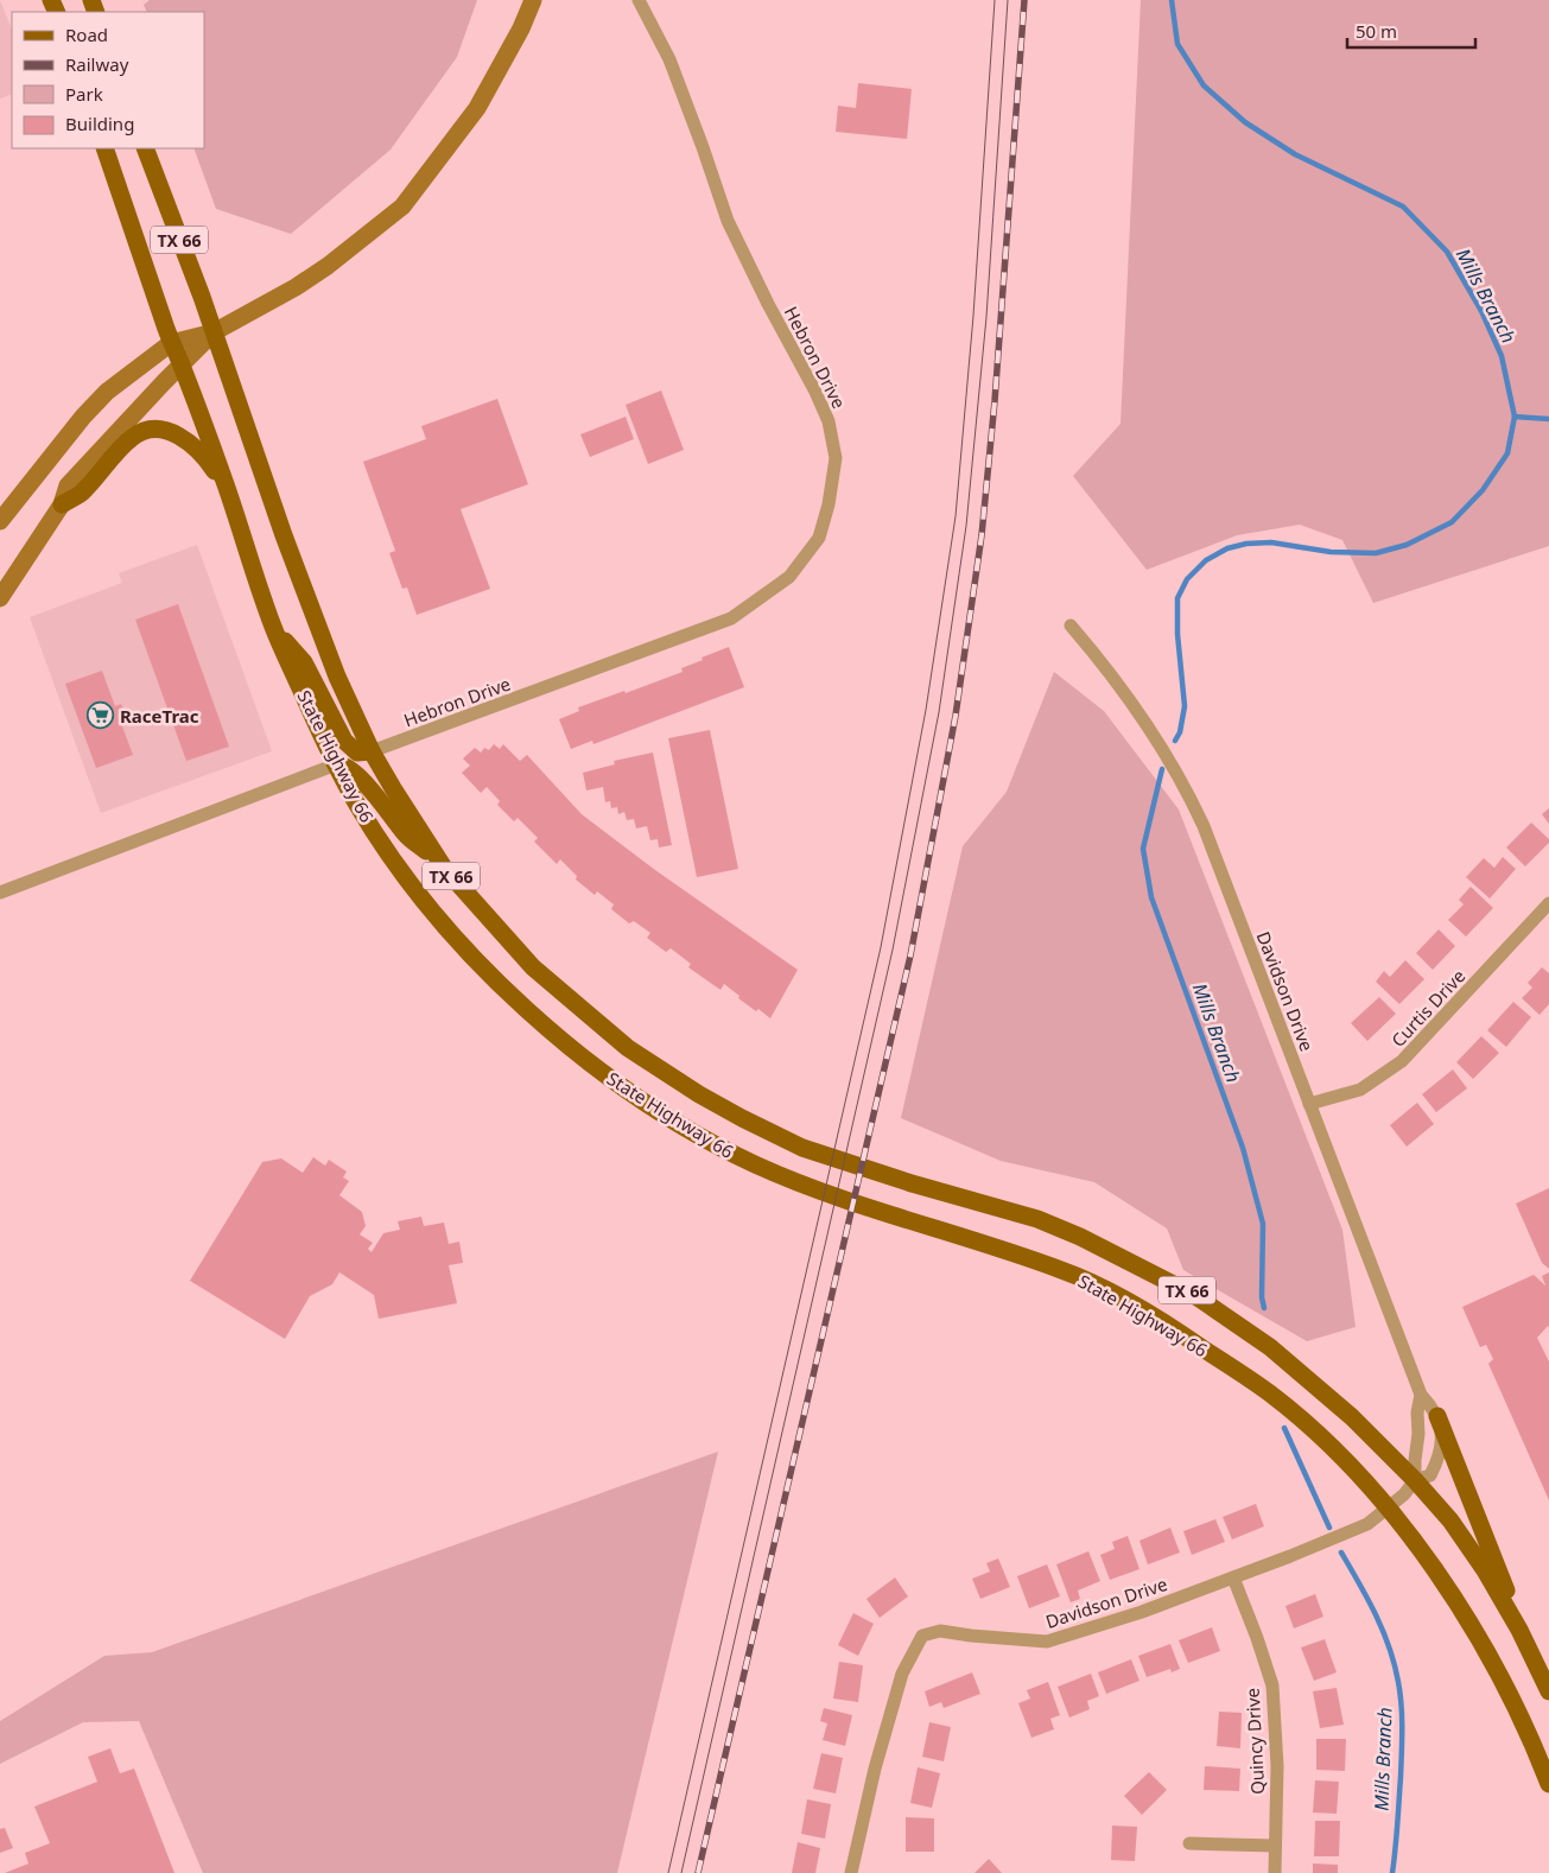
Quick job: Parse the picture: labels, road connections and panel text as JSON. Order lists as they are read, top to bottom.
{
  "streets": {
    "main road": ["TX 66", "State Highway 66"],
    "street": [
      "Hebron Drive",
      "Davidson Drive",
      "Curtis Drive",
      "Quincy Drive"
    ]
  },
  "crossings": [
    ["Hebron Drive", "State Highway 66"],
    ["State Highway 66", "Davidson Drive"],
    ["Davidson Drive", "Curtis Drive"],
    ["Davidson Drive", "Quincy Drive"]
  ],
  "water": ["Mills Branch"],
  "places": {
    "supermarket": ["RaceTrac"]
  },
  "legend": [
    "Road",
    "Railway",
    "Park",
    "Building"
  ],
  "scale_bar": "50 m"
}
